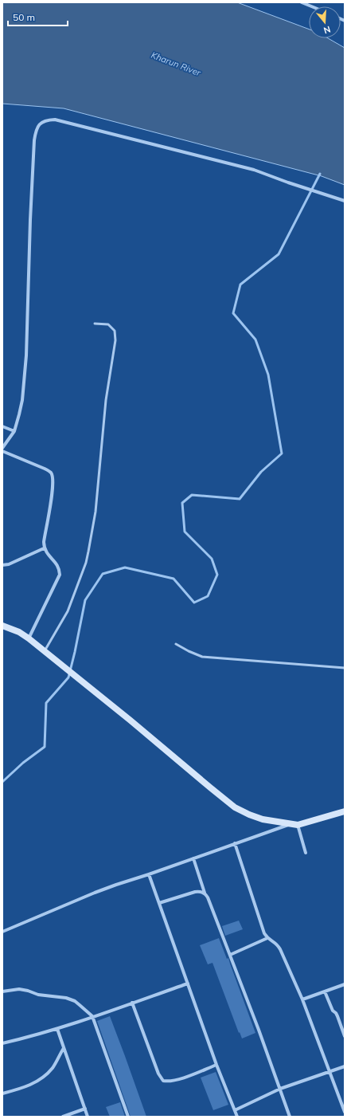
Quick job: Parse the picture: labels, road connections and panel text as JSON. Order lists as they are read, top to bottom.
{
  "water": ["Kharun River"],
  "scale_bar": "50 m",
  "north": "bottom"
}
